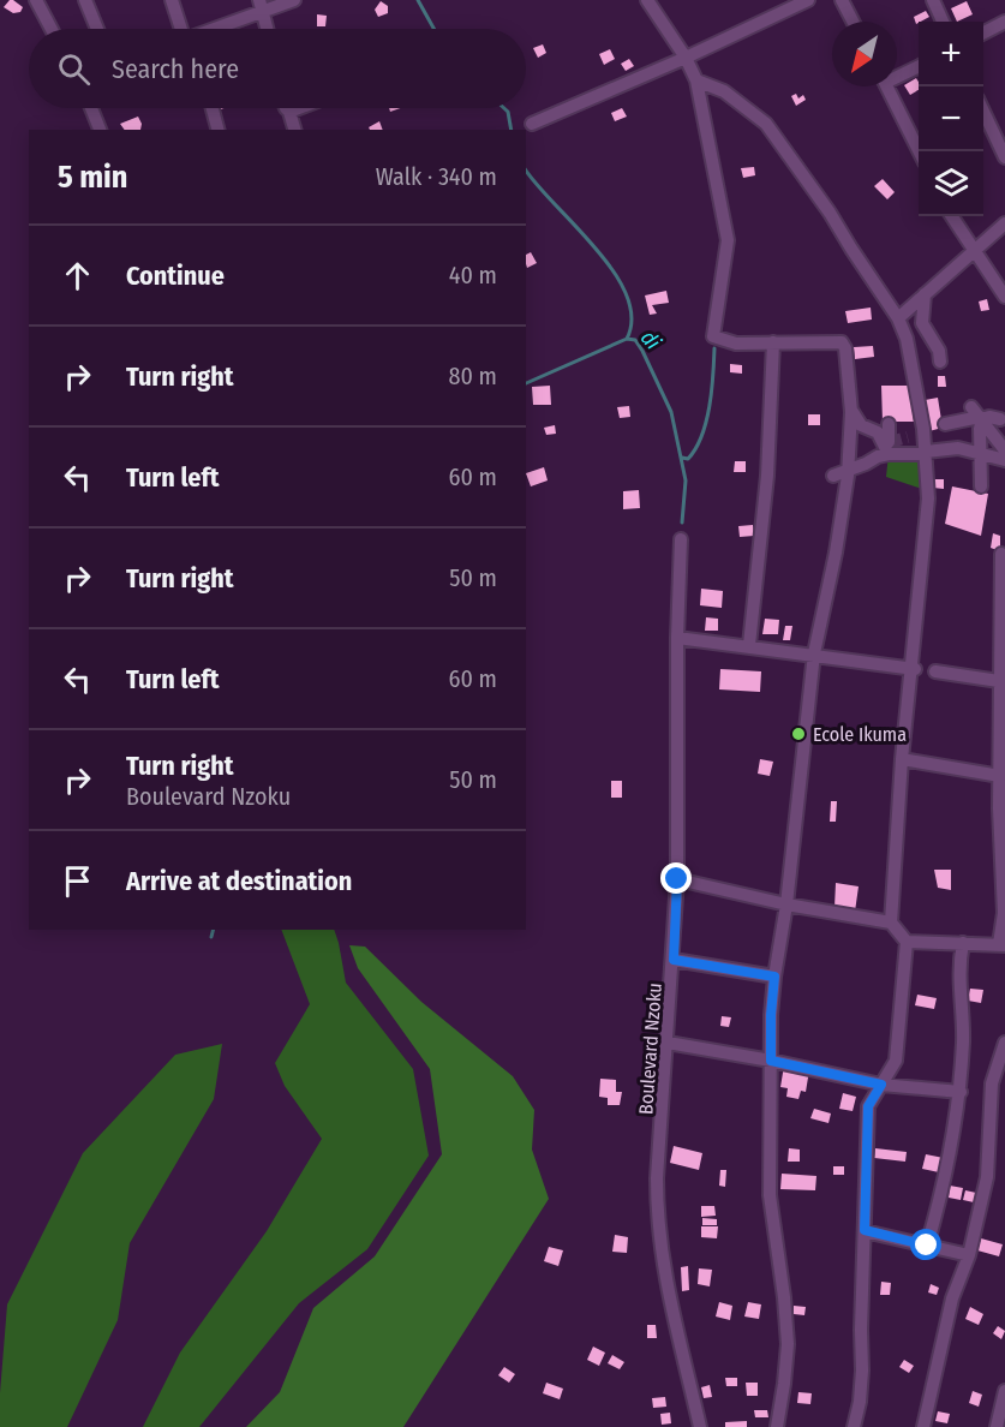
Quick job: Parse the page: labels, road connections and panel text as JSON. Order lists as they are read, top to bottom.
{
  "streets": {
    "street": ["Boulevard Nzoku"]
  },
  "water": ["di"],
  "places": ["Ecole Ikuma"],
  "north": "bottom left",
  "page": {
    "map_buttons": ["+", "−"],
    "search": "Search here",
    "heading": ["5 min", "Walk · 340 m"],
    "list": [
      ["Continue", "40 m"],
      ["Turn right", "80 m"],
      ["Turn left", "60 m"],
      ["Turn right", "50 m"],
      ["Turn left", "60 m"],
      ["Turn right", "Boulevard Nzoku", "50 m"],
      "Arrive at destination"
    ]
  }
}
